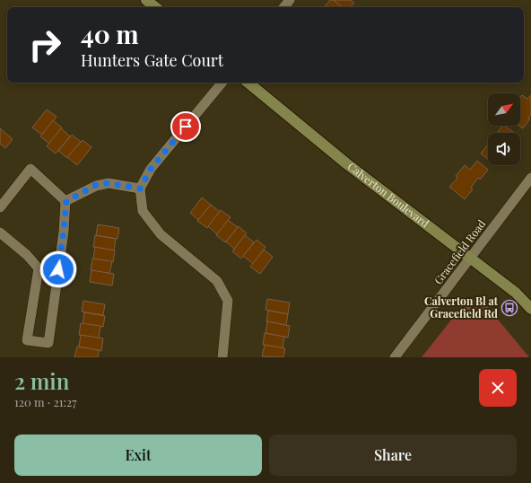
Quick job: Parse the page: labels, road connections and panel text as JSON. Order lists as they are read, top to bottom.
{
  "streets": {
    "street": ["Calverton Boulevard", "Gracefield Road"]
  },
  "crossings": [
    ["Calverton Boulevard", "Gracefield Road"]
  ],
  "places": {
    "bus stop": ["Calverton Bl at Gracefield Rd"]
  },
  "north": "top right",
  "page": {
    "turn": ["40 m", "Hunters Gate Court"],
    "heading": ["2 min", "120 m · 21:27"],
    "buttons": ["Exit", "Share"]
  }
}
